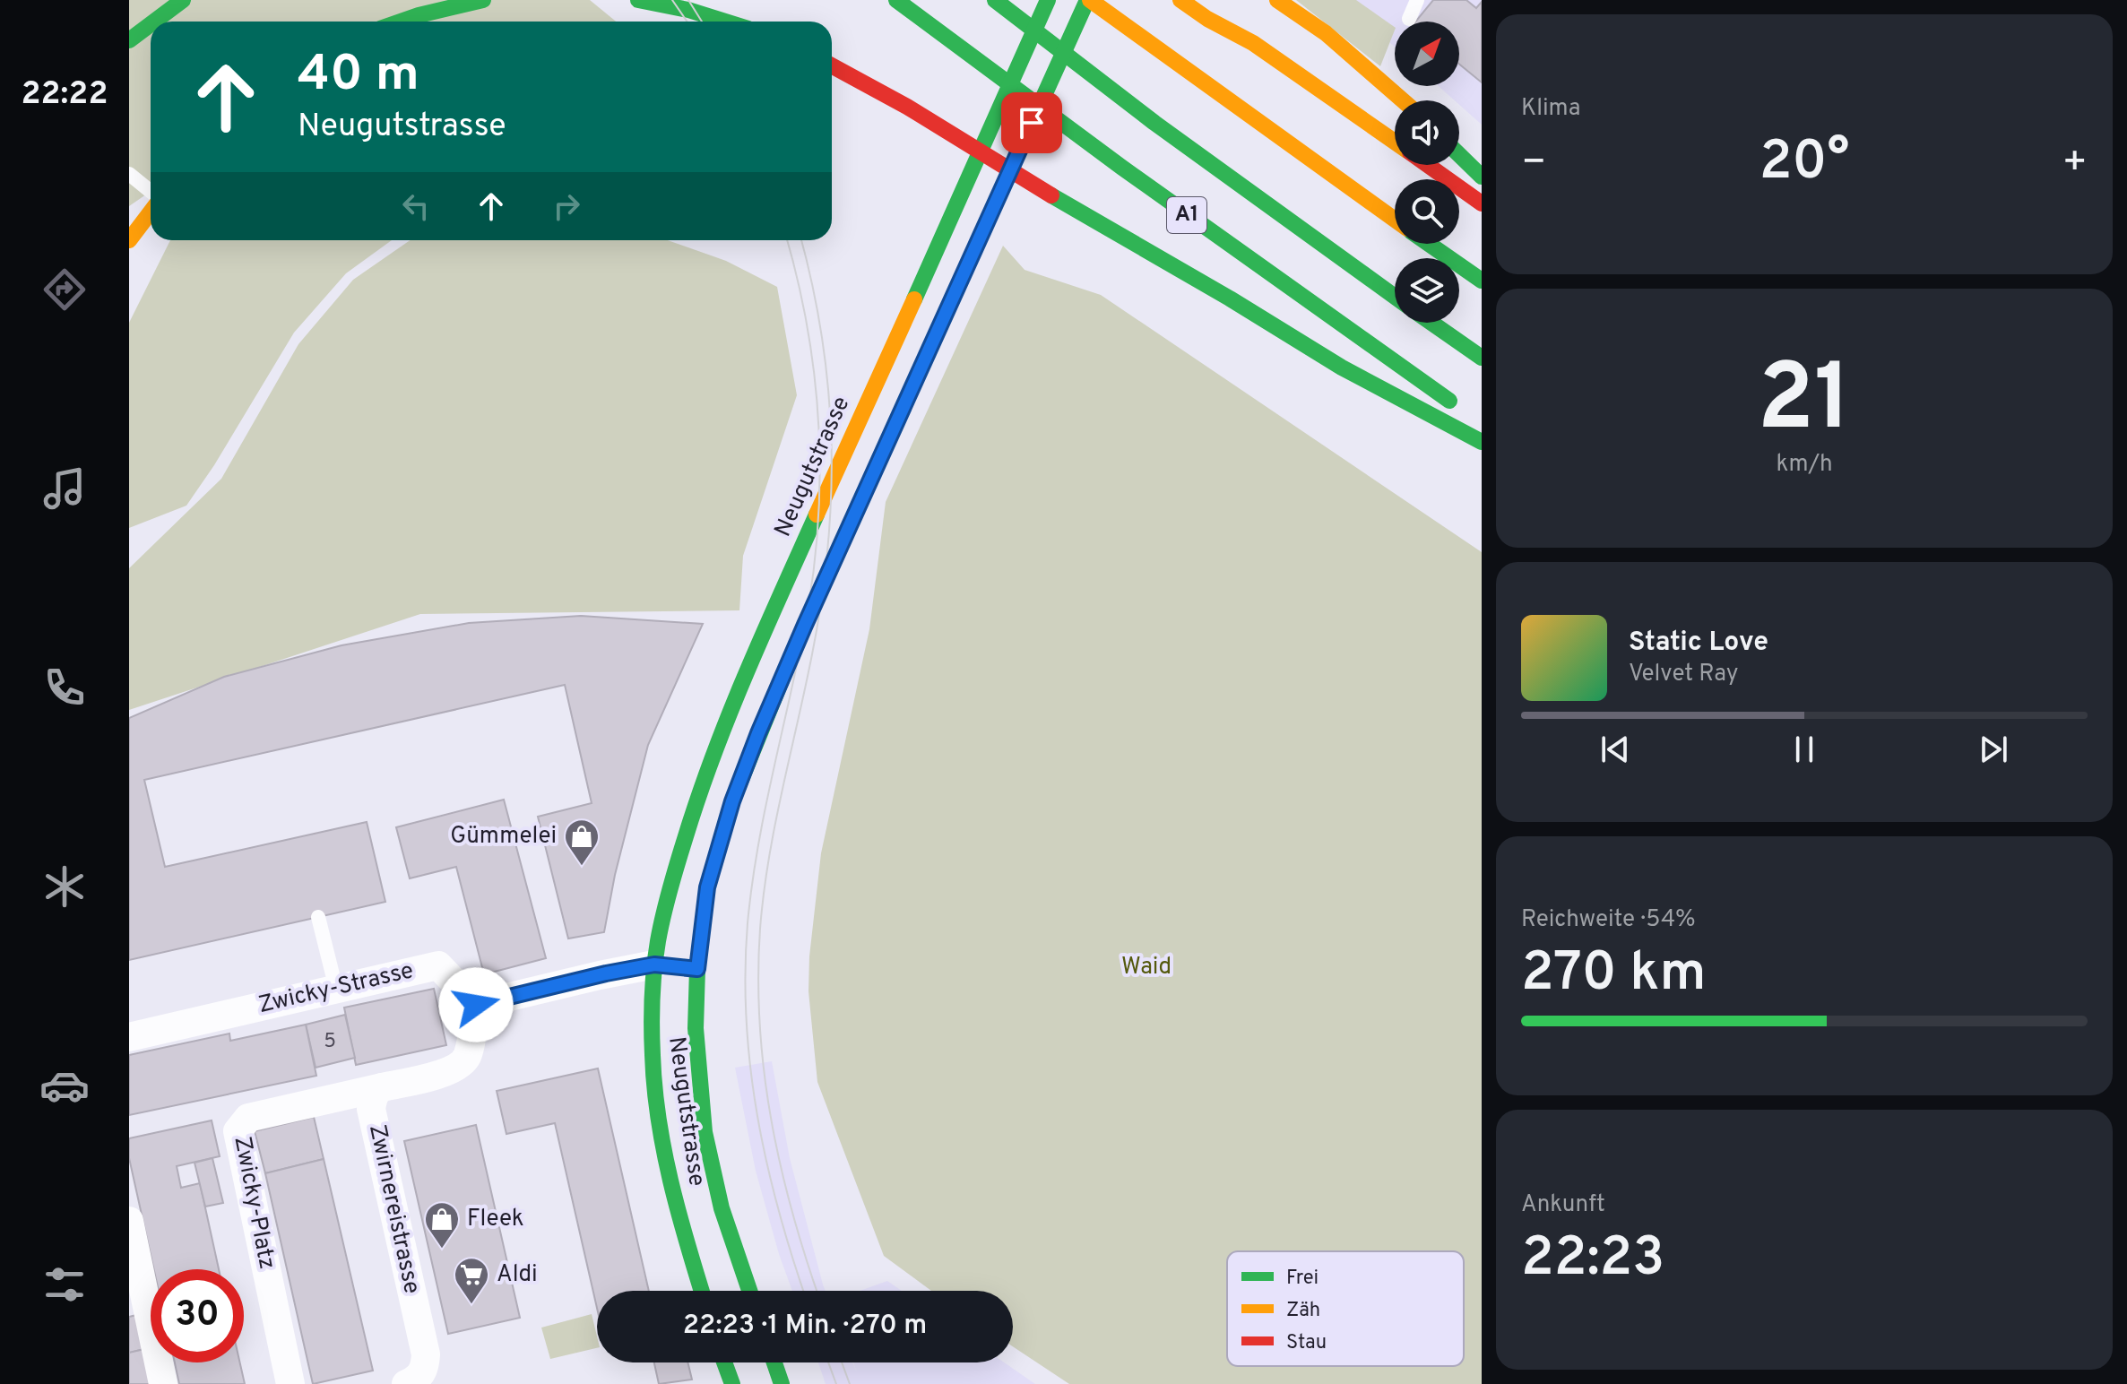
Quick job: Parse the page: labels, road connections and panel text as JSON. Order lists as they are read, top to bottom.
{
  "streets": {
    "main road": ["A1", "Neugutstrasse"],
    "street": ["Zwicky-Strasse", "Zwicky-Platz", "Zwirnereistrasse"]
  },
  "crossings": [
    ["Zwicky-Platz", "Zwirnereistrasse"]
  ],
  "parks": ["Waid"],
  "places": {
    "shop": ["Gümmelei", "Fleek"],
    "supermarket": ["Aldi"]
  },
  "house_numbers": ["5"],
  "legend": ["Frei", "Zäh", "Stau"],
  "north": "top right",
  "page": {
    "tabs": "22:22",
    "tile": [
      "Klima",
      ["21", "km/h"],
      ["Reichweite · 54%", "270 km"],
      ["Ankunft", "22:23"]
    ],
    "turn": ["40 m", "Neugutstrasse"],
    "heat": ["−", "20°", "+"],
    "song": ["Static Love", "Velvet Ray"],
    "limit": "30",
    "trip": "22:23 · 1 Min. · 270 m"
  }
}
